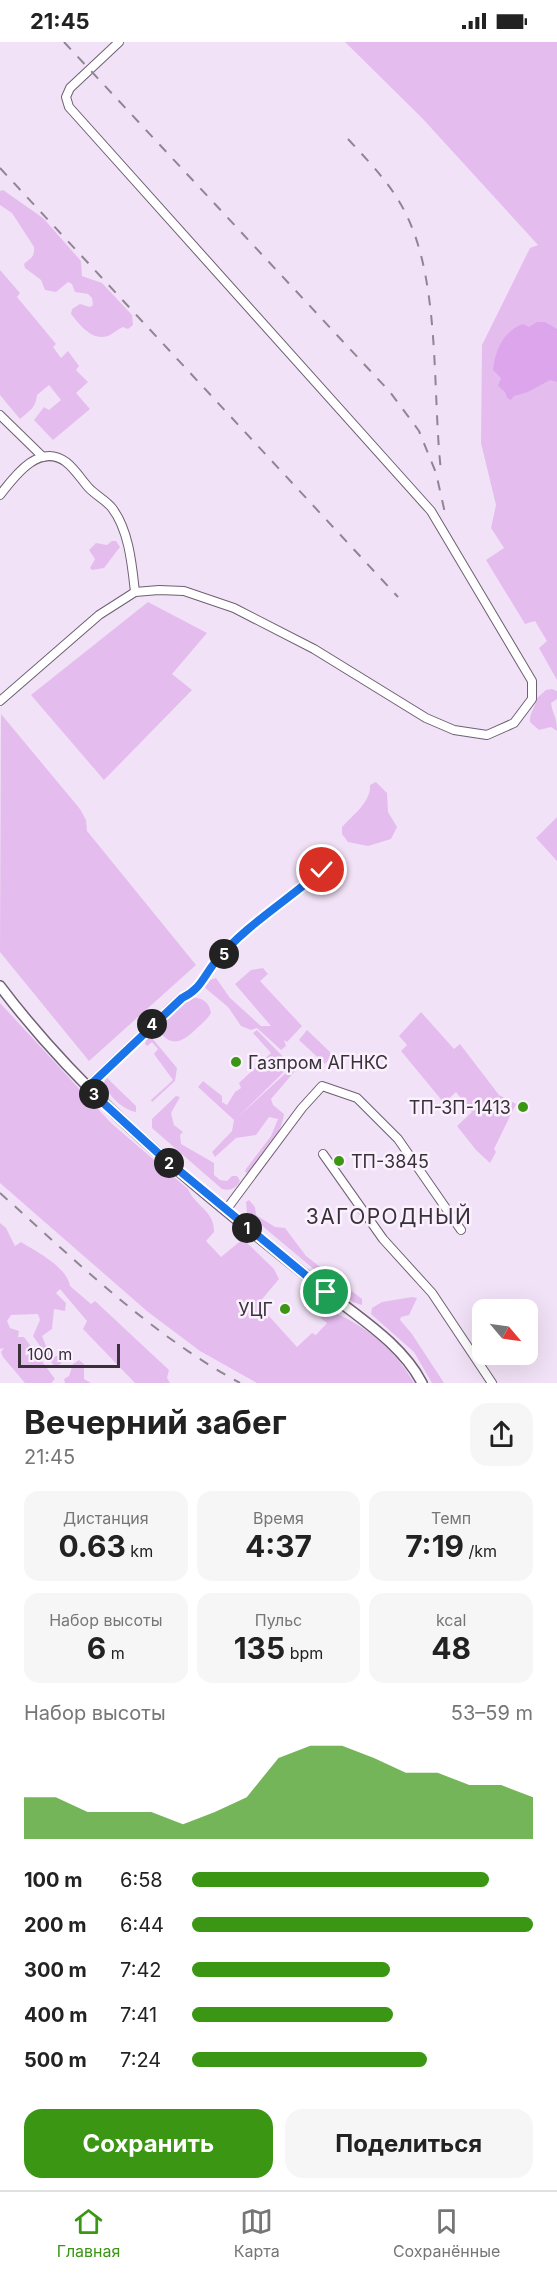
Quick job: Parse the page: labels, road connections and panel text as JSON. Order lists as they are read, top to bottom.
{
  "districts": ["ЗАГОРОДНЫЙ"],
  "places": [
    "Газпром АГНКС",
    "ТП-ЗП-1413",
    "ТП-3845",
    "УЦГ"
  ],
  "scale_bar": "100 m",
  "north": "bottom right",
  "page": {
    "status": "21:45",
    "pins": [
      "5",
      "4",
      "3",
      "2",
      "1"
    ],
    "scale": "100 m",
    "heading": ["Вечерний забег", "21:45"],
    "stats": [
      ["Дистанция", "0.63 km"],
      ["Время", "4:37"],
      ["Темп", "7:19 /km"],
      ["Набор высоты", "6 m"],
      ["Пульс", "135 bpm"],
      ["kcal", "48"]
    ],
    "chart": ["Набор высоты", "53–59 m"],
    "list": [
      {
        "name": "100 m",
        "note": "6:58"
      },
      {
        "name": "200 m",
        "note": "6:44"
      },
      {
        "name": "300 m",
        "note": "7:42"
      },
      {
        "name": "400 m",
        "note": "7:41"
      },
      {
        "name": "500 m",
        "note": "7:24"
      }
    ],
    "buttons": ["Сохранить", "Поделиться"],
    "tabs": ["Главная", "Карта", "Сохранённые"]
  }
}
